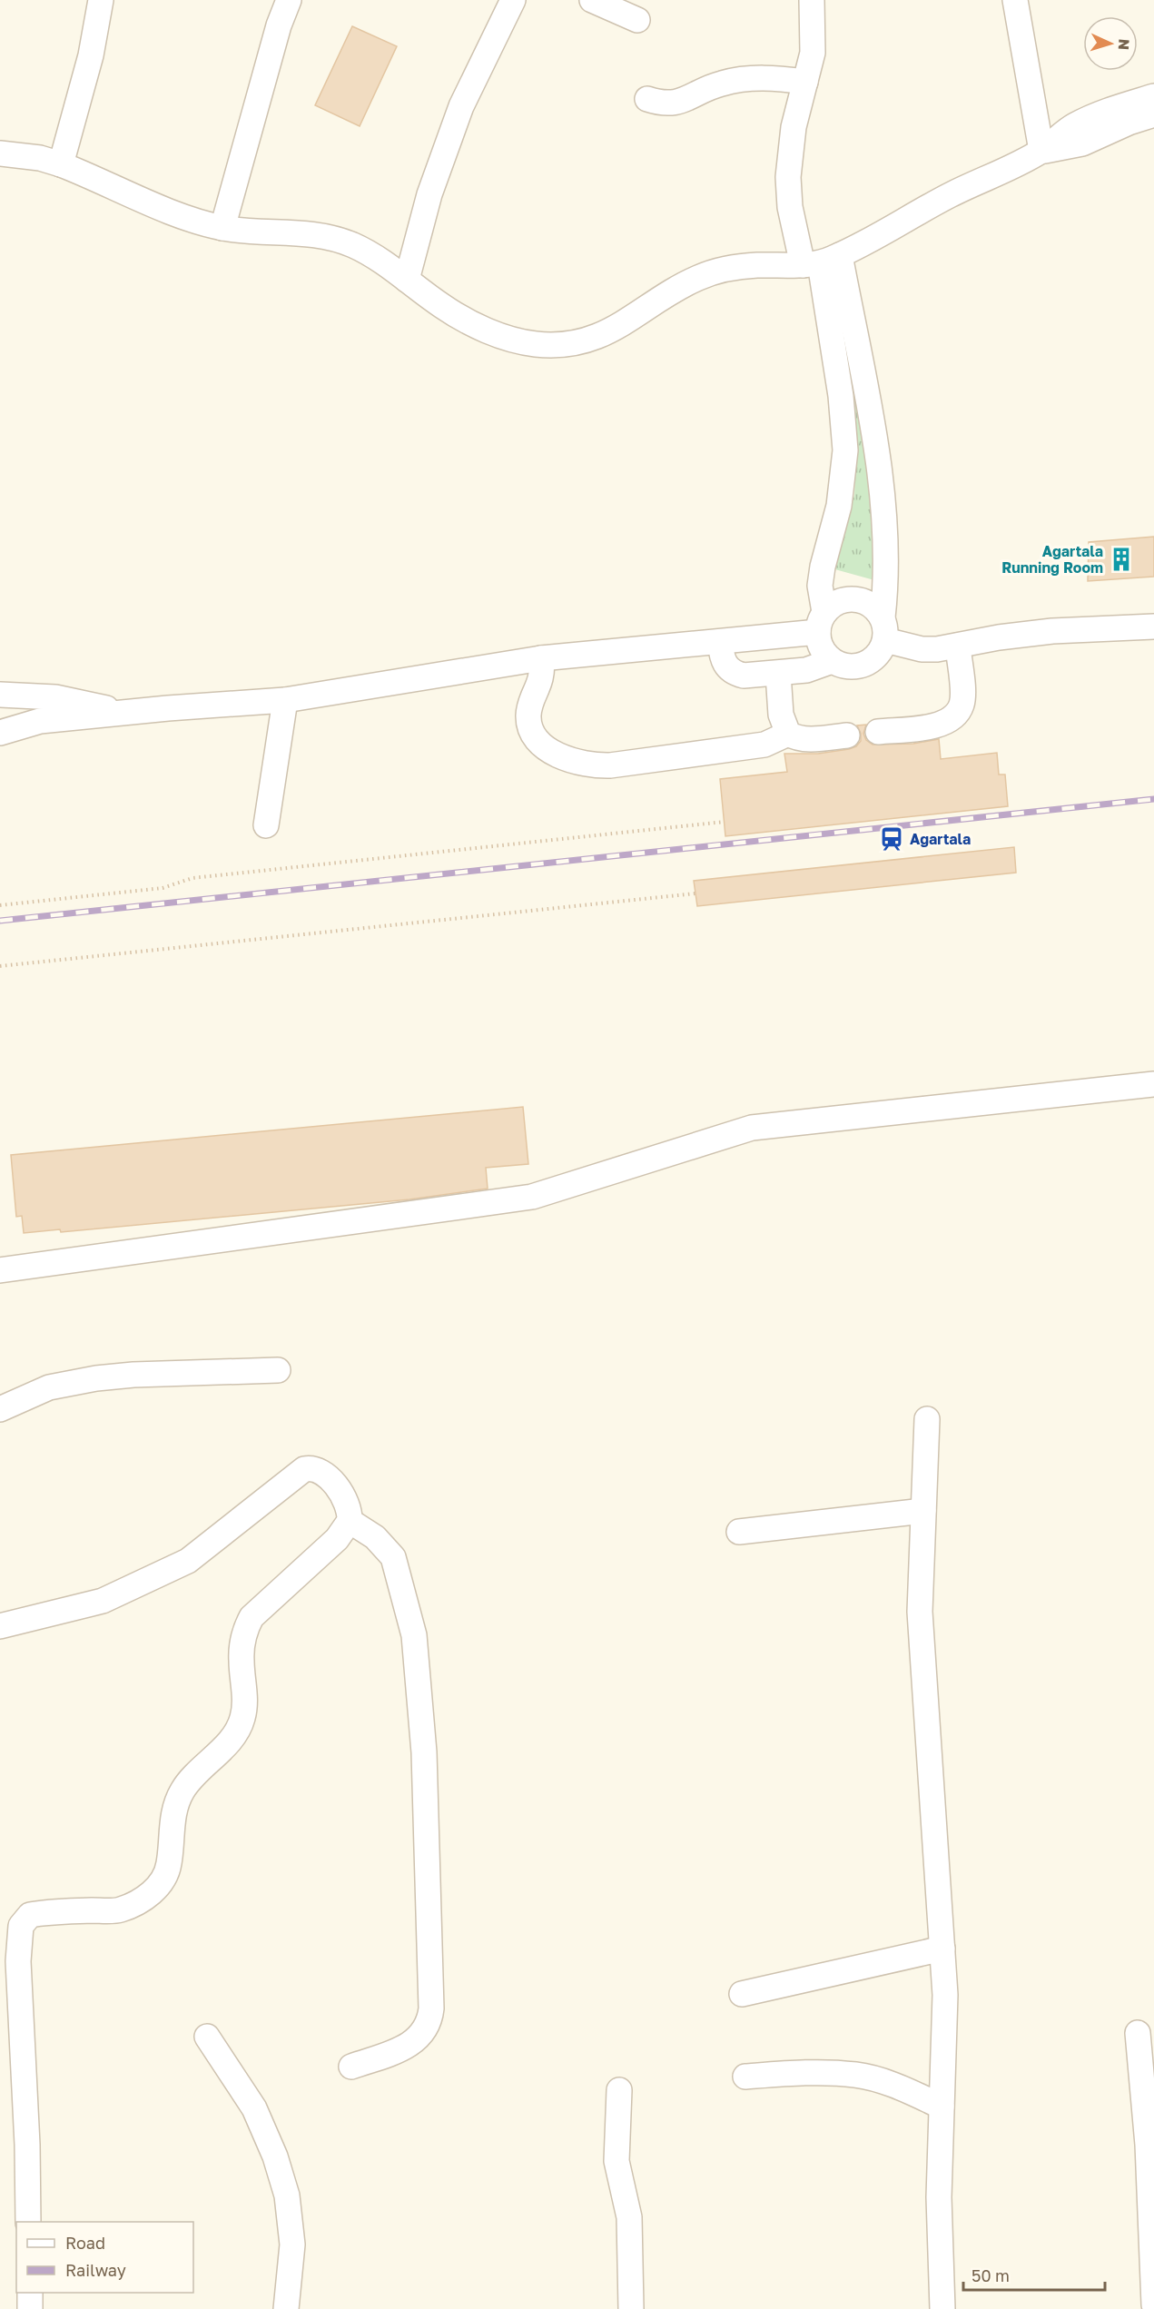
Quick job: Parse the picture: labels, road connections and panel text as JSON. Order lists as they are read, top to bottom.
{
  "places": {
    "building": ["Agartala Running Room"],
    "station": ["Agartala"]
  },
  "legend": ["Road", "Railway"],
  "scale_bar": "50 m",
  "north": "right"
}
